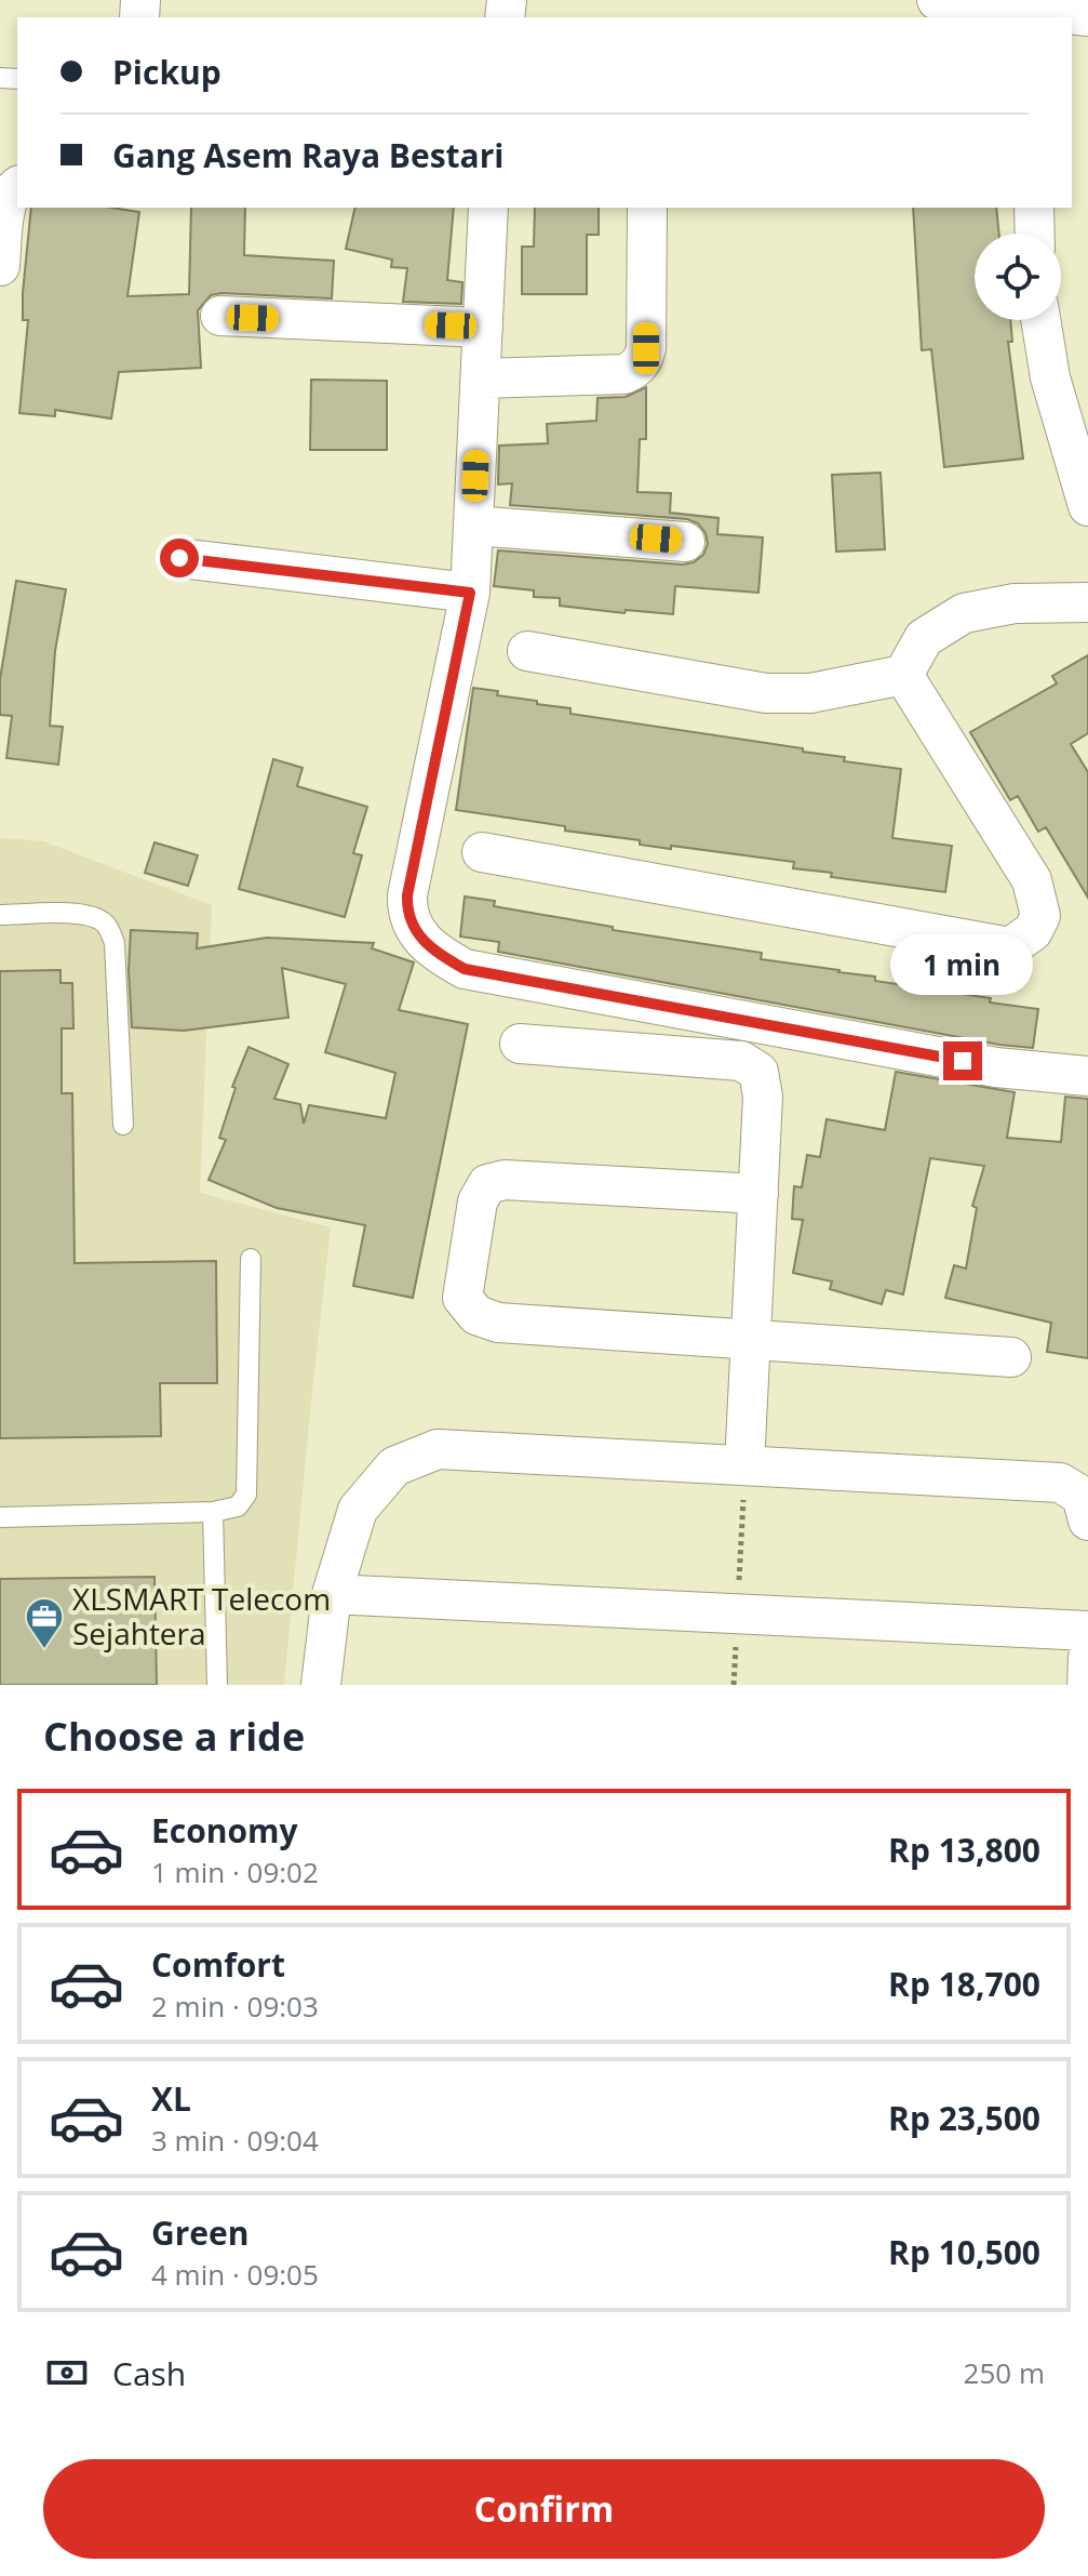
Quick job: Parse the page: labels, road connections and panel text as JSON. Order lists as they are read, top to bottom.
{
  "places": {
    "office": ["XLSMART Telecom Sejahtera"]
  },
  "page": {
    "banner": ["Pickup", "Gang Asem Raya Bestari"],
    "bubble": "1 min",
    "heading": "Choose a ride",
    "list": [
      {
        "name": "Economy",
        "note": "1 min · 09:02",
        "value": "Rp 13,800"
      },
      {
        "name": "Comfort",
        "note": "2 min · 09:03",
        "value": "Rp 18,700"
      },
      {
        "name": "XL",
        "note": "3 min · 09:04",
        "value": "Rp 23,500"
      },
      {
        "name": "Green",
        "note": "4 min · 09:05",
        "value": "Rp 10,500"
      }
    ],
    "pay": ["Cash", "250 m"],
    "buttons": "Confirm"
  }
}
